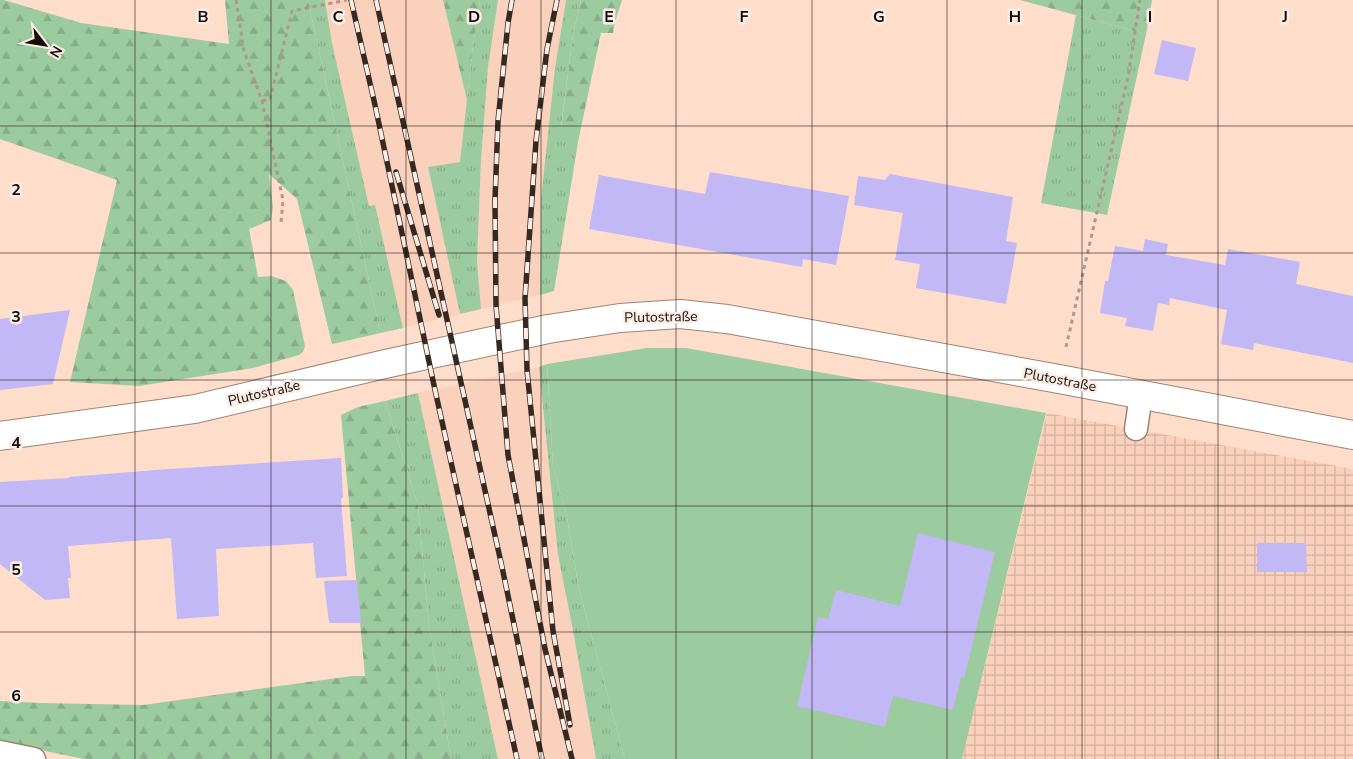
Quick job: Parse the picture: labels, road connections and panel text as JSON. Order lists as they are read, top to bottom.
{
  "streets": {
    "street": ["Plutostraße"]
  },
  "north": "bottom right",
  "grid": {
    "columns": [
      "B",
      "C",
      "D",
      "E",
      "F",
      "G",
      "H",
      "I",
      "J"
    ],
    "rows": [
      "2",
      "3",
      "4",
      "5",
      "6"
    ]
  }
}
